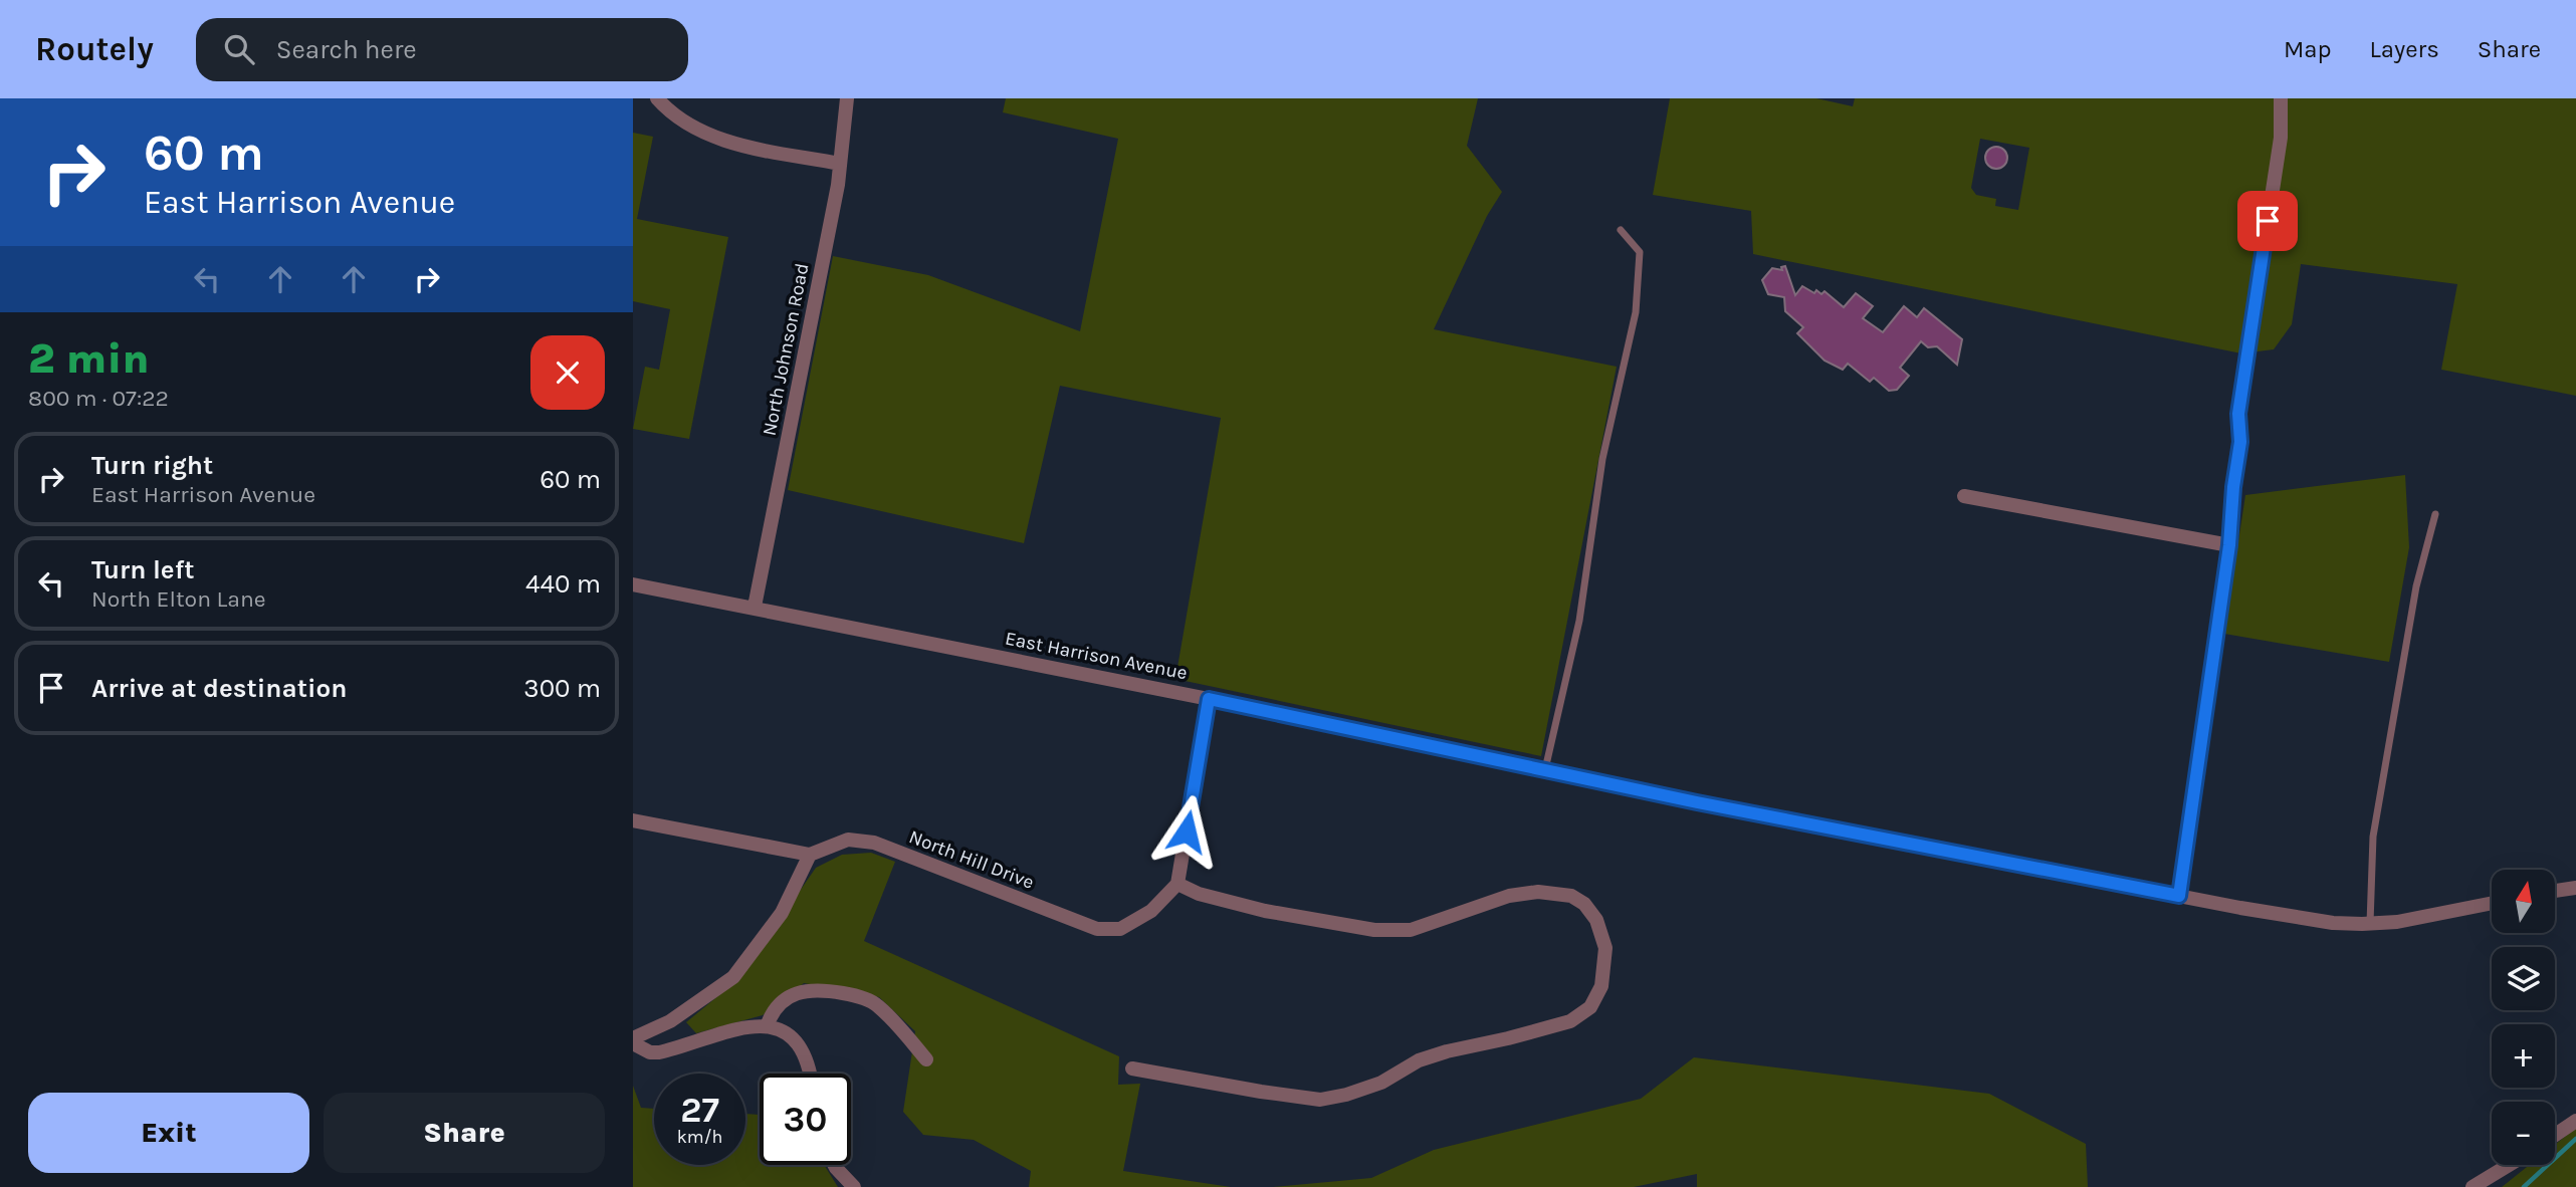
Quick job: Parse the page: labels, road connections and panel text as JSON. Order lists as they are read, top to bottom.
{
  "streets": {
    "street": ["North Johnson Road", "East Harrison Avenue", "North Hill Drive"]
  },
  "crossings": [
    ["North Johnson Road", "East Harrison Avenue"]
  ],
  "north": "top",
  "page": {
    "header": "Routely",
    "search": "Search here",
    "nav": ["Map", "Layers", "Share"],
    "turn": ["60 m", "East Harrison Avenue"],
    "heading": ["2 min", "800 m · 07:22"],
    "list": [
      {
        "name": "Turn right",
        "note": "East Harrison Avenue",
        "value": "60 m"
      },
      {
        "name": "Turn left",
        "note": "North Elton Lane",
        "value": "440 m"
      },
      {
        "name": "Arrive at destination",
        "value": "300 m"
      }
    ],
    "map_buttons": ["+", "−"],
    "speed": "27 km/h",
    "limit": "30",
    "buttons": ["Exit", "Share"]
  }
}
